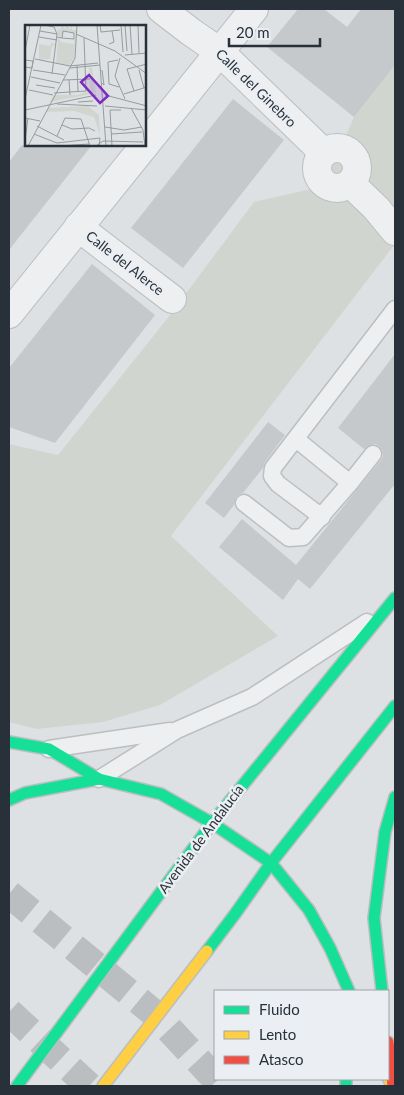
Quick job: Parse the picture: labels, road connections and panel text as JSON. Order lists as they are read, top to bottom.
{
  "streets": {
    "main road": ["Avenida de Andalucía"],
    "street": ["Calle del Ginebro", "Calle del Alerce"]
  },
  "crossings": [
    ["Calle del Ginebro", "Calle del Alerce"]
  ],
  "legend": ["Fluido", "Lento", "Atasco"],
  "scale_bar": "20 m"
}
